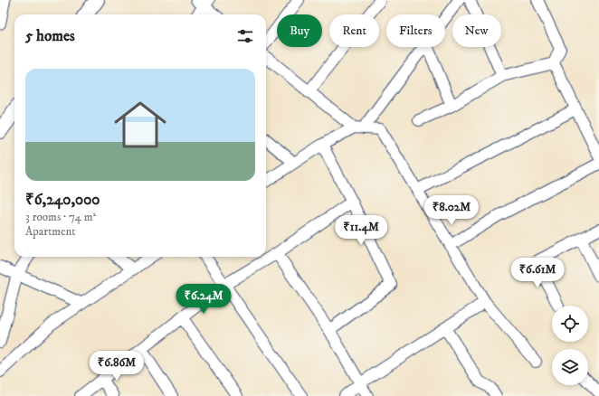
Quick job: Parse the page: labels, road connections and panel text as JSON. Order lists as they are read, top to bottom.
{
  "page": {
    "chip": [
      "Buy",
      "Rent",
      "Filters",
      "New"
    ],
    "heading": "5 homes",
    "list": [
      {
        "name": "₹6,240,000",
        "note": "3 rooms · 74 m² · Apartment"
      }
    ],
    "price": [
      "₹8.02M",
      "₹11.4M",
      "₹6.61M",
      "₹6.24M",
      "₹6.86M"
    ]
  }
}
